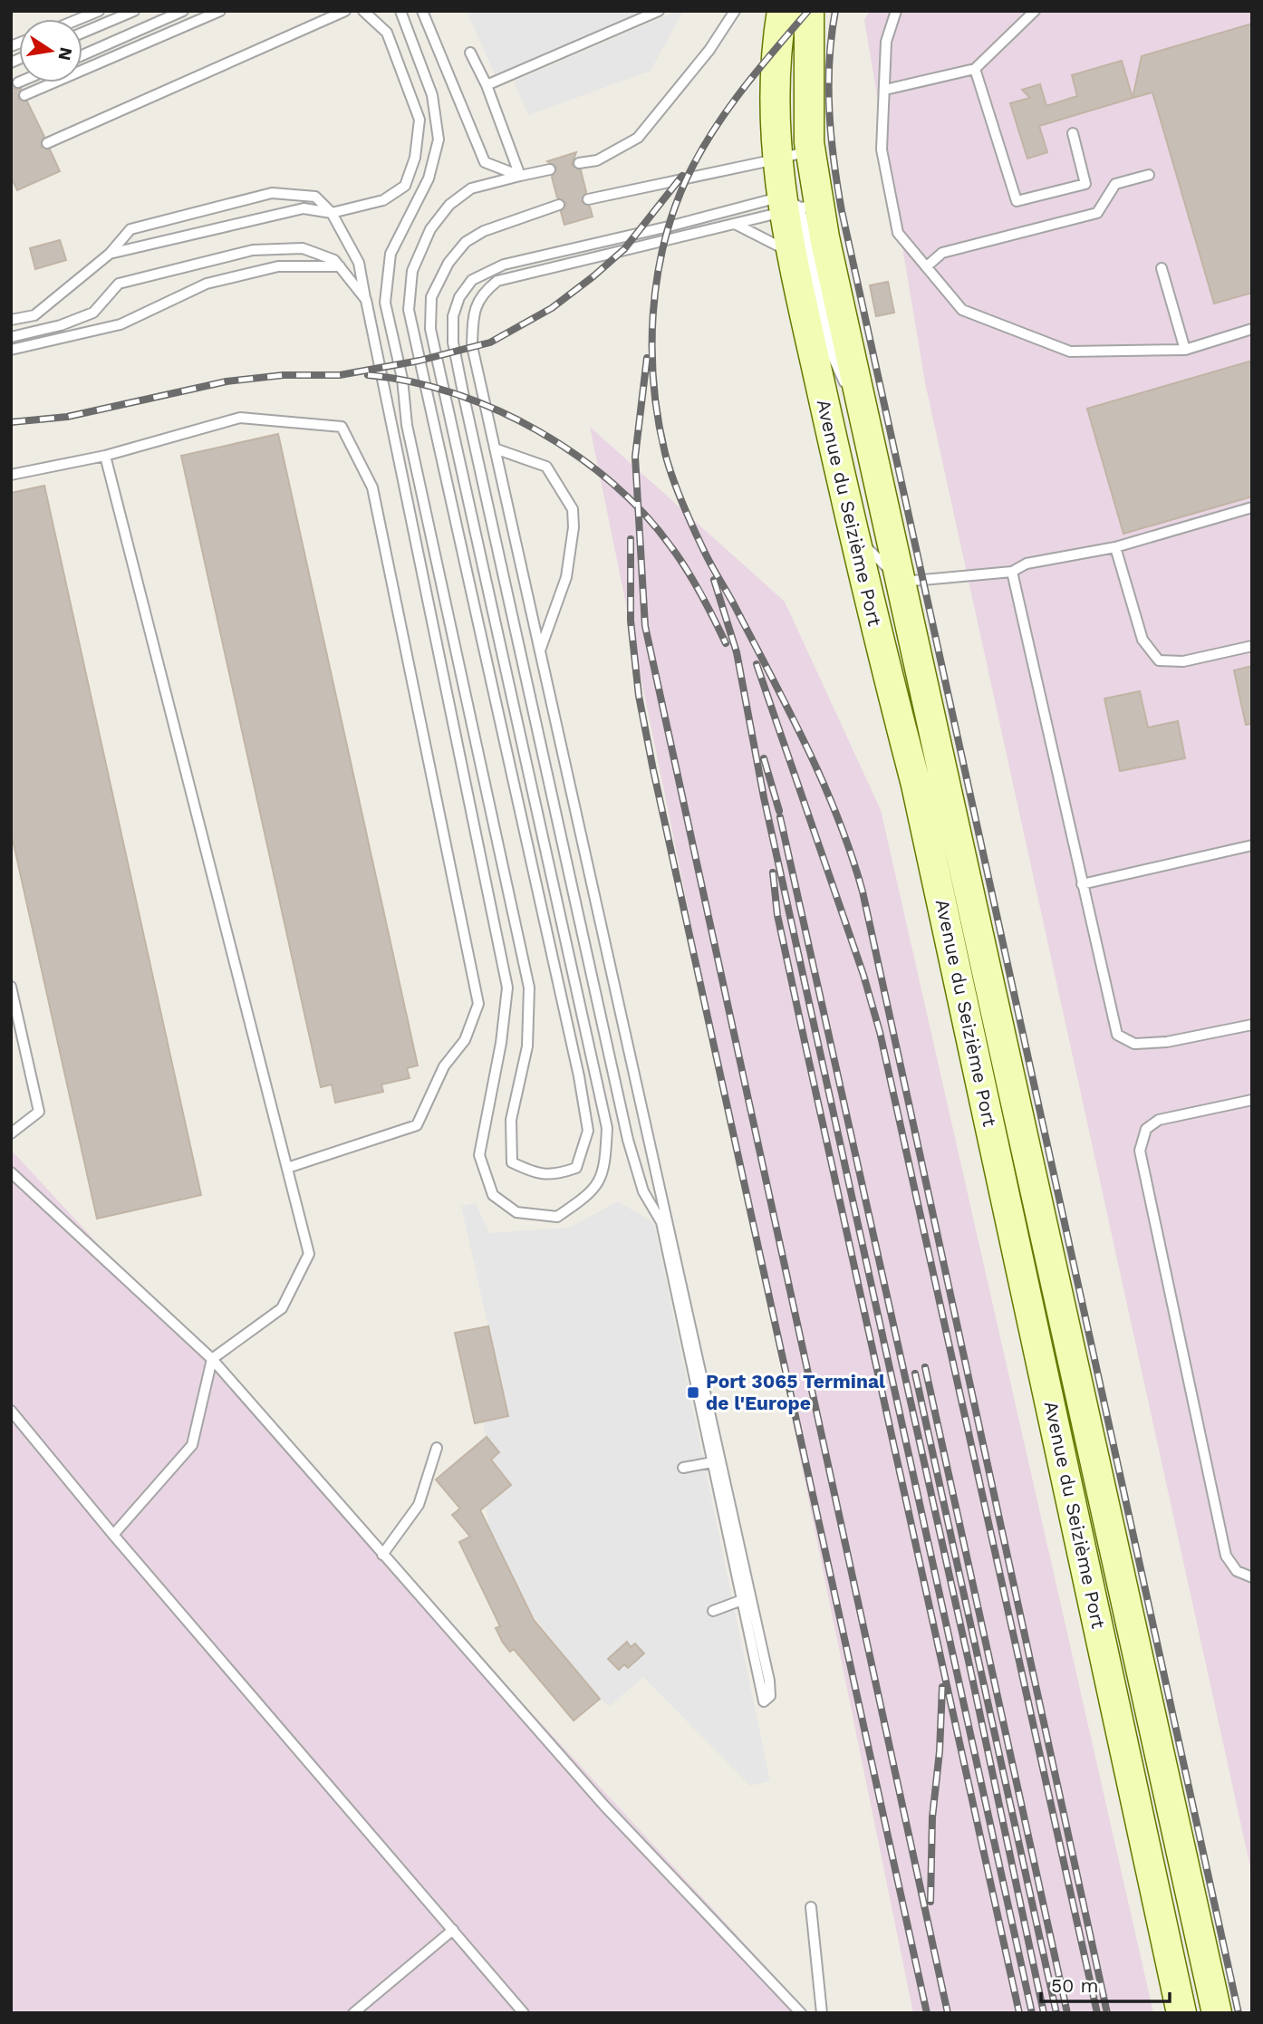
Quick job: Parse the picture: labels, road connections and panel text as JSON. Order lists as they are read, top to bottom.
{
  "streets": {
    "main road": ["Avenue du Seizième Port"]
  },
  "places": {
    "transit": ["Port 3065 Terminal de l'Europe"]
  },
  "scale_bar": "50 m",
  "north": "right"
}
